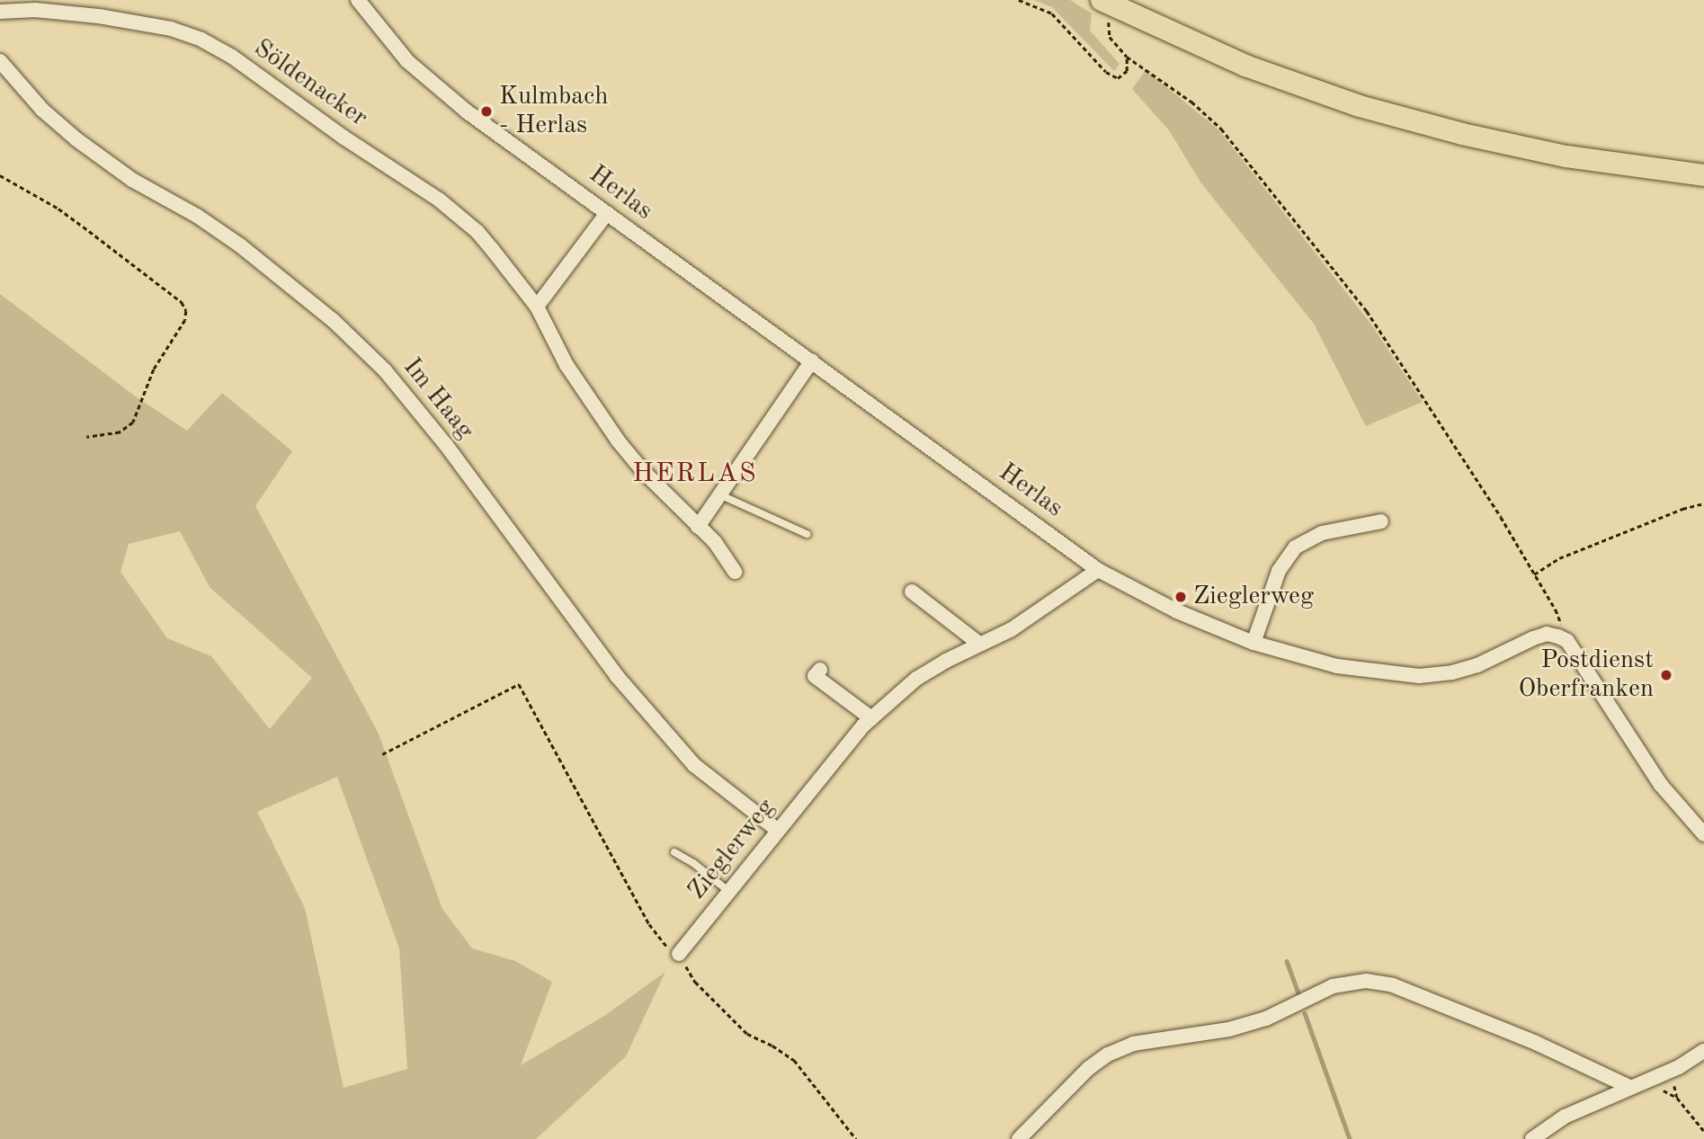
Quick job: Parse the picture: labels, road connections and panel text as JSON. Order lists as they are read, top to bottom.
{
  "streets": {
    "street": [
      "Söldenacker",
      "Herlas",
      "Im Haag",
      "Zieglerweg"
    ]
  },
  "crossings": [
    ["Herlas", "Zieglerweg"],
    ["Im Haag", "Zieglerweg"]
  ],
  "districts": ["HERLAS"],
  "places": ["Kulmbach - Herlas", "Zieglerweg", "Postdienst Oberfranken"]
}
